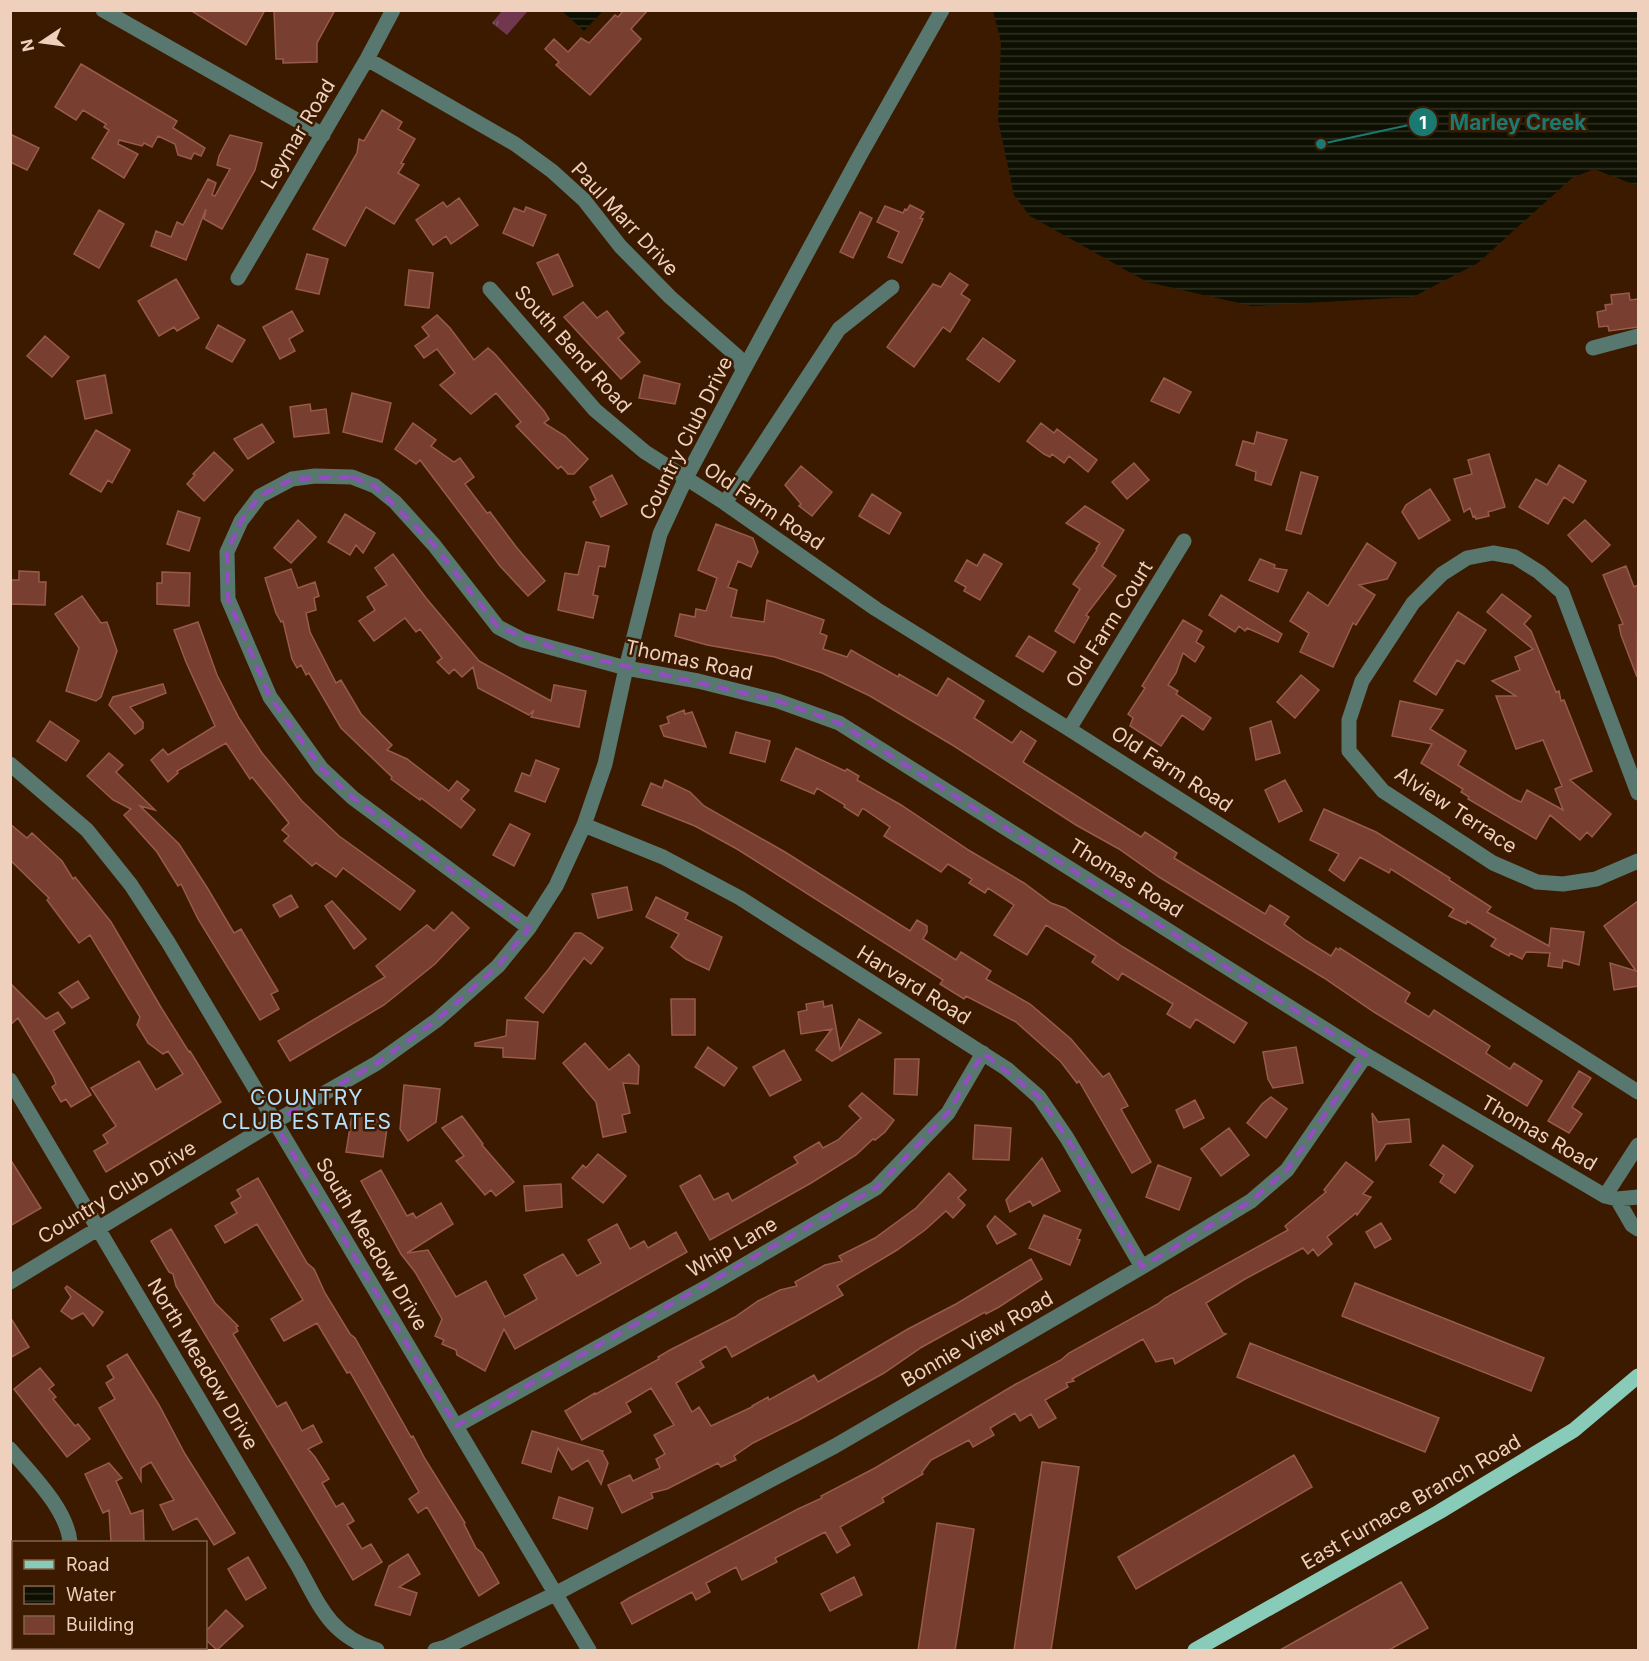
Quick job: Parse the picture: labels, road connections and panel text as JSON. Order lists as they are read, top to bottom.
{
  "streets": {
    "main road": ["East Furnace Branch Road"],
    "street": [
      "Leymar Road",
      "Paul Marr Drive",
      "South Bend Road",
      "Country Club Drive",
      "Old Farm Road",
      "Old Farm Court",
      "Thomas Road",
      "Alview Terrace",
      "Harvard Road",
      "South Meadow Drive",
      "Whip Lane",
      "Bonnie View Road",
      "North Meadow Drive"
    ]
  },
  "crossings": [
    ["Leymar Road", "Paul Marr Drive"],
    ["Paul Marr Drive", "Country Club Drive"],
    ["South Bend Road", "Country Club Drive"],
    ["South Bend Road", "Old Farm Road"],
    ["Country Club Drive", "Old Farm Road"],
    ["Country Club Drive", "Thomas Road"],
    ["Country Club Drive", "Harvard Road"],
    ["Country Club Drive", "South Meadow Drive"],
    ["Country Club Drive", "North Meadow Drive"],
    ["Old Farm Road", "Old Farm Court"],
    ["Thomas Road", "Bonnie View Road"],
    ["Harvard Road", "Whip Lane"],
    ["Harvard Road", "Bonnie View Road"],
    ["South Meadow Drive", "Whip Lane"],
    ["South Meadow Drive", "Bonnie View Road"]
  ],
  "districts": ["COUNTRY CLUB ESTATES"],
  "places": ["Marley Creek"],
  "legend": ["Road", "Water", "Building"],
  "north": "left"
}
